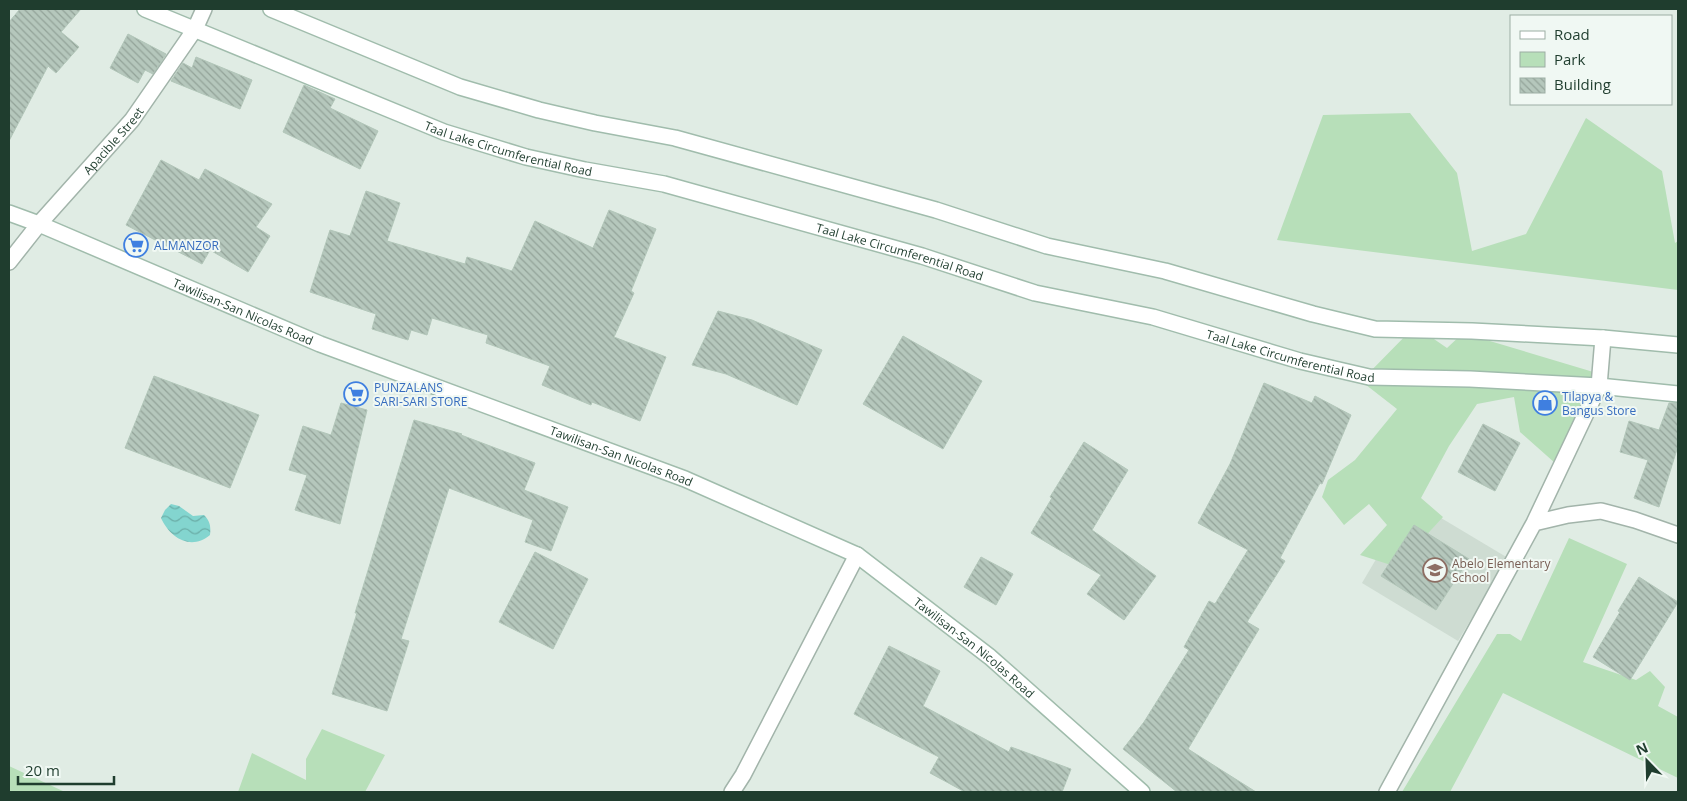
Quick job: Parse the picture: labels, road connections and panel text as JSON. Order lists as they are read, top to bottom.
{
  "streets": {
    "main road": ["Apacible Street", "Taal Lake Circumferential Road", "Tawilisan-San Nicolas Road"]
  },
  "crossings": [
    ["Apacible Street", "Taal Lake Circumferential Road"],
    ["Apacible Street", "Tawilisan-San Nicolas Road"]
  ],
  "places": {
    "supermarket": ["ALMANZOR", "PUNZALANS SARI-SARI STORE"],
    "shop": ["Tilapya & Bangus Store"],
    "school or university": ["Abelo Elementary School"]
  },
  "legend": ["Road", "Park", "Building"],
  "scale_bar": "20 m",
  "north": "top left"
}
